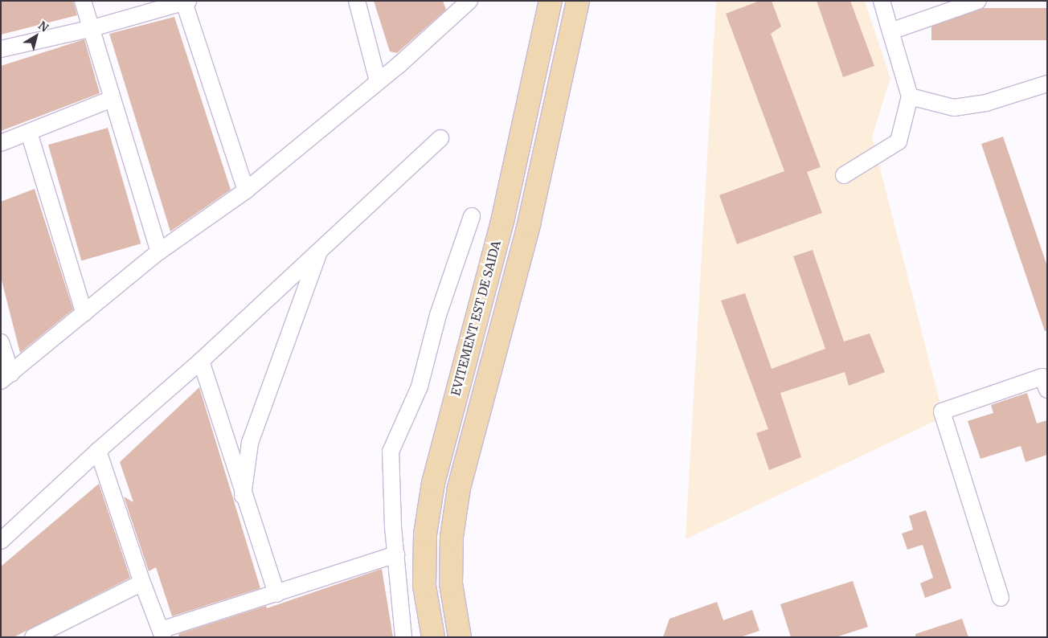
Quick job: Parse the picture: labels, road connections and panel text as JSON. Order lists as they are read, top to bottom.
{
  "streets": {
    "main road": ["EVITEMENT EST DE SAIDA"]
  },
  "north": "top right"
}
